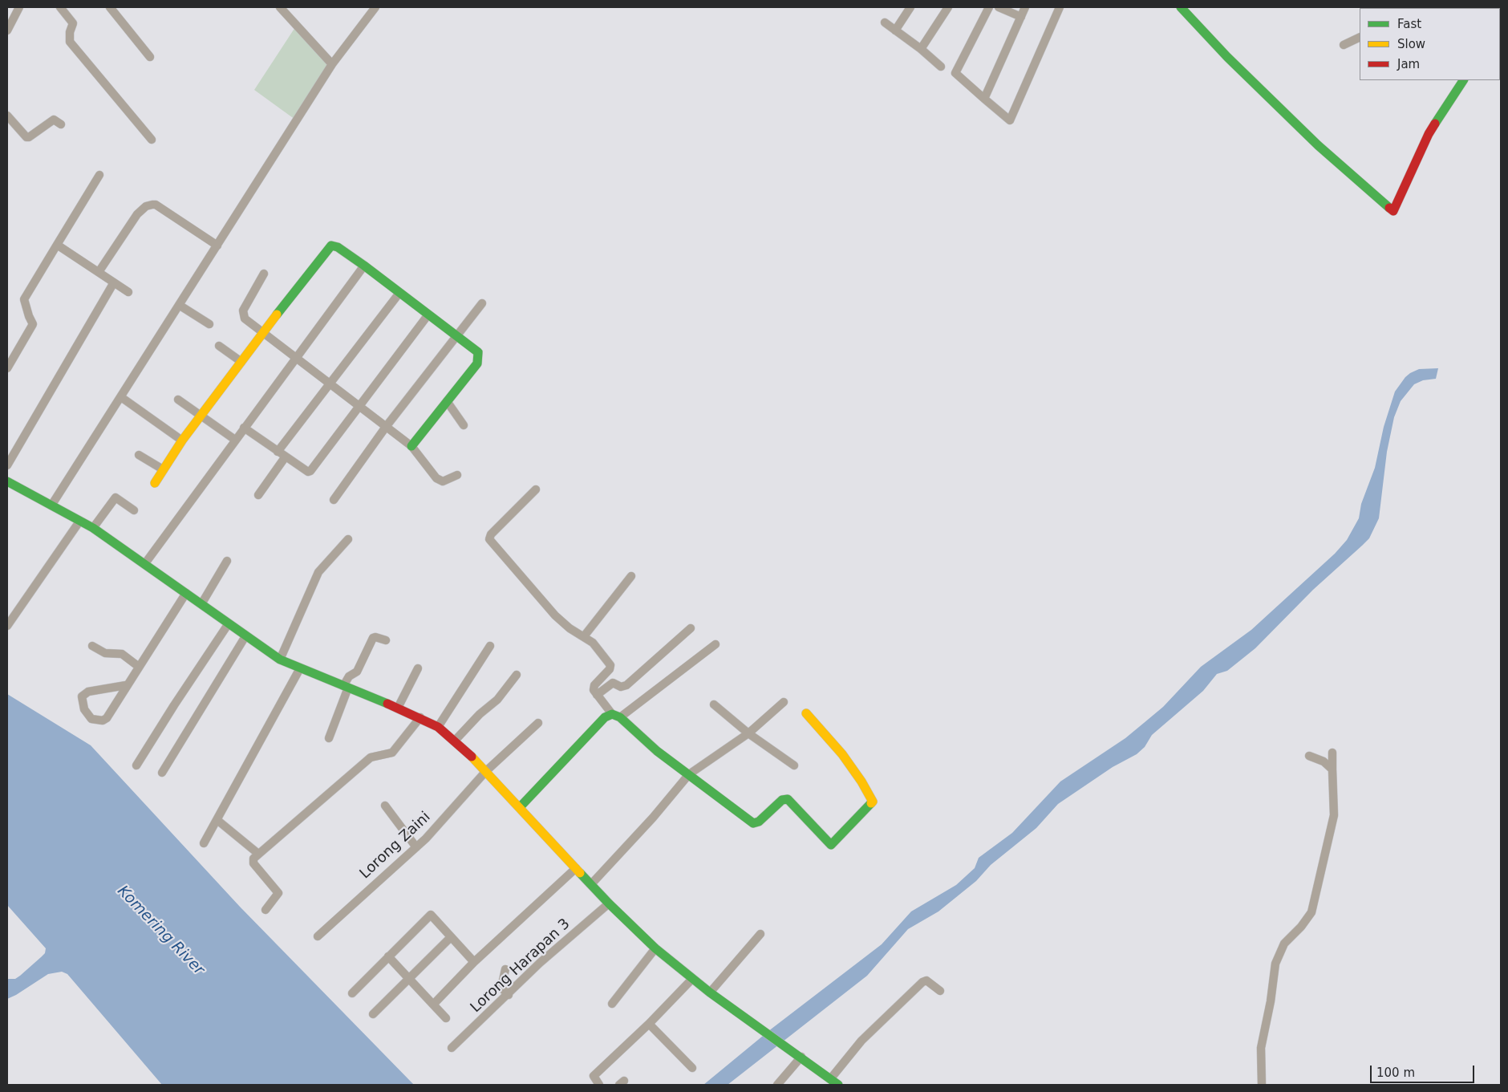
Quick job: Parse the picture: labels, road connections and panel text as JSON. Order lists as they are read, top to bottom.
{
  "streets": {
    "street": ["Lorong Zaini", "Lorong Harapan 3"]
  },
  "water": ["Komering River"],
  "legend": ["Fast", "Slow", "Jam"],
  "scale_bar": "100 m"
}
